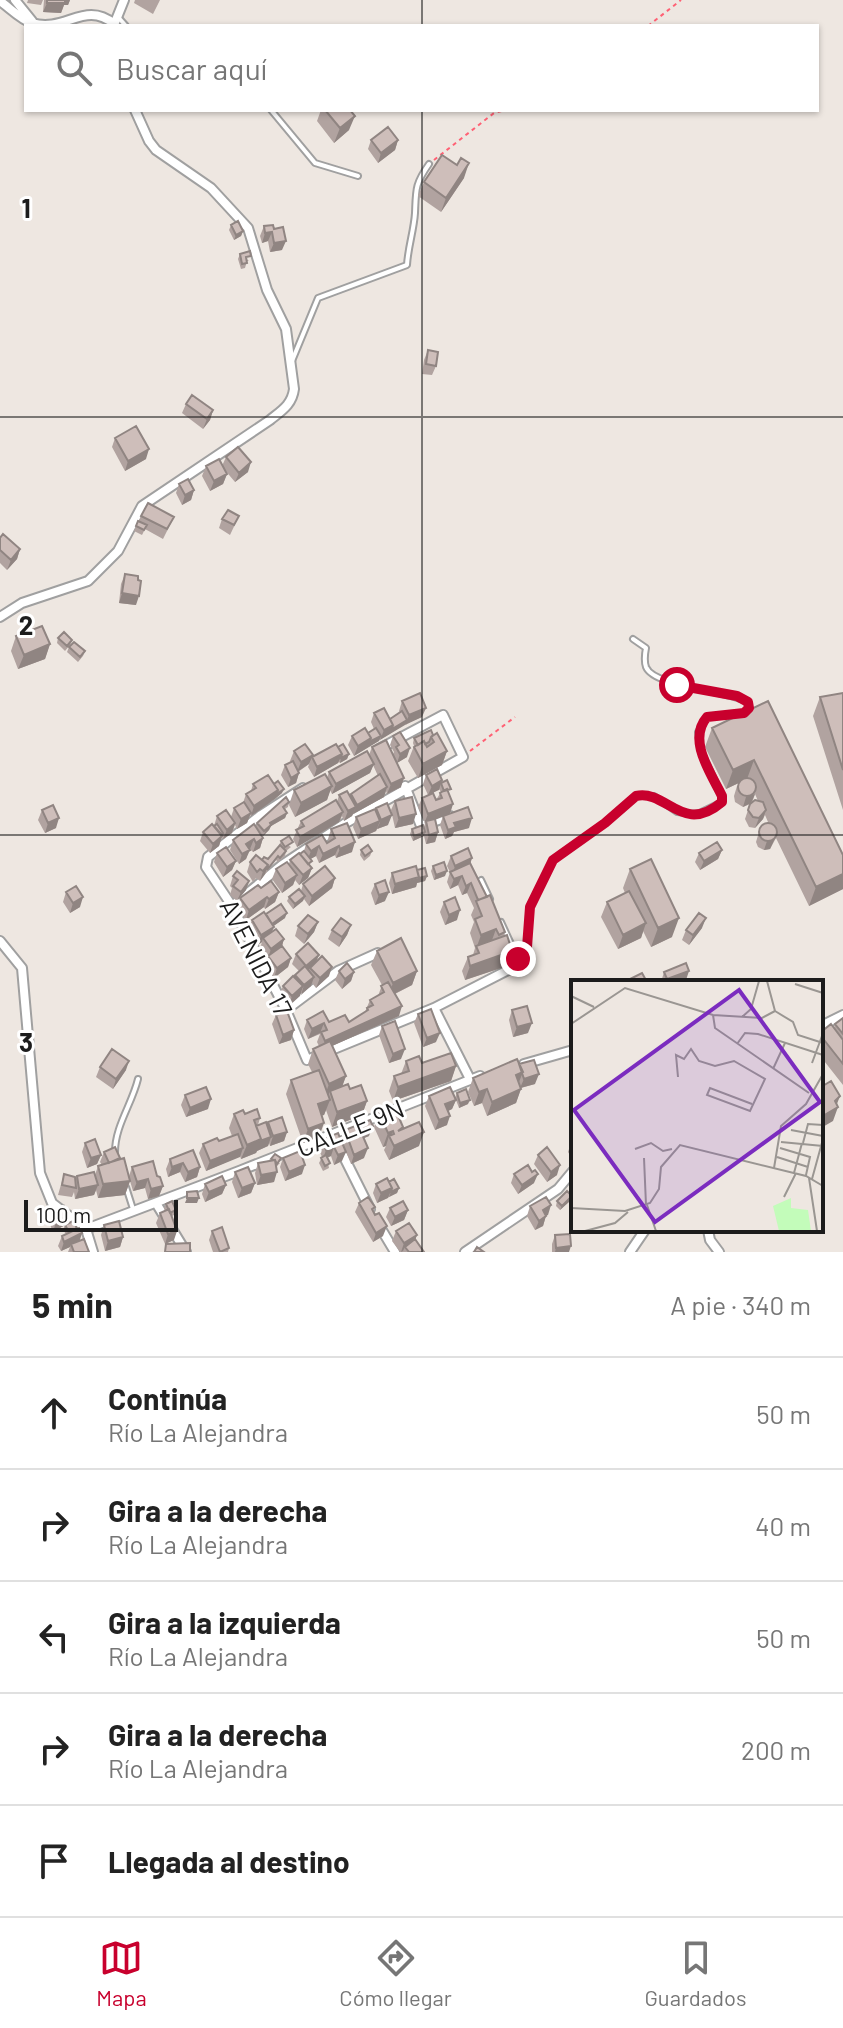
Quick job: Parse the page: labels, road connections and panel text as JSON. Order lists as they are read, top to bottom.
{
  "streets": {
    "street": ["AVENIDA 17", "CALLE 9N"]
  },
  "scale_bar": "100 m",
  "page": {
    "search": "Buscar aquí",
    "scale": "100 m",
    "heading": ["5 min", "A pie · 340 m"],
    "list": [
      ["Continúa", "Río La Alejandra", "50 m"],
      ["Gira a la derecha", "Río La Alejandra", "40 m"],
      ["Gira a la izquierda", "Río La Alejandra", "50 m"],
      ["Gira a la derecha", "Río La Alejandra", "200 m"],
      "Llegada al destino"
    ],
    "nav": ["Mapa", "Cómo llegar", "Guardados"]
  },
  "grid": {
    "rows": ["1", "2", "3"]
  }
}
